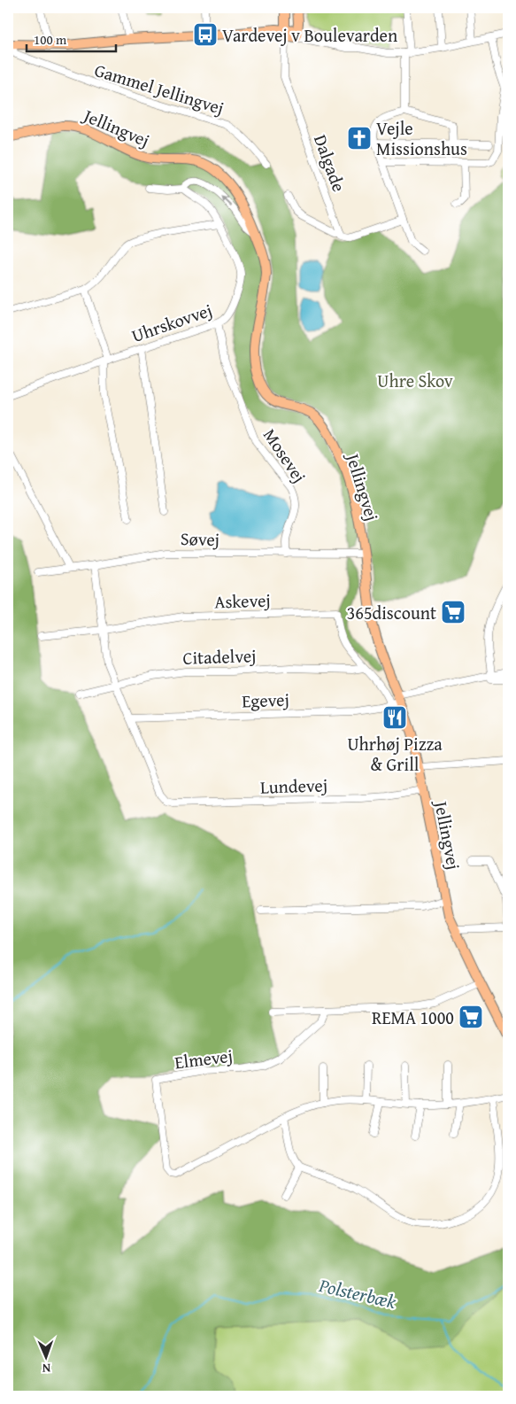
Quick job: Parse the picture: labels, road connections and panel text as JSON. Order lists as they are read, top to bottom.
{
  "streets": {
    "main road": ["Jellingvej"],
    "street": [
      "Gammel Jellingvej",
      "Dalgade",
      "Uhrskovvej",
      "Mosevej",
      "Søvej",
      "Askevej",
      "Citadelvej",
      "Egevej",
      "Lundevej",
      "Elmevej"
    ]
  },
  "crossings": [
    ["Jellingvej", "Søvej"],
    ["Jellingvej", "Egevej"],
    ["Jellingvej", "Lundevej"],
    ["Uhrskovvej", "Mosevej"],
    ["Mosevej", "Søvej"],
    ["Askevej", "Citadelvej"],
    ["Askevej", "Egevej"],
    ["Egevej", "Lundevej"]
  ],
  "water": ["Polsterbæk"],
  "parks": ["Uhre Skov"],
  "places": {
    "bus stop": ["Vardevej v Boulevarden"],
    "church": ["Vejle Missionshus"],
    "supermarket": ["365discount", "REMA 1000"],
    "restaurant": ["Uhrhøj Pizza & Grill"]
  },
  "scale_bar": "100 m",
  "north": "bottom"
}
